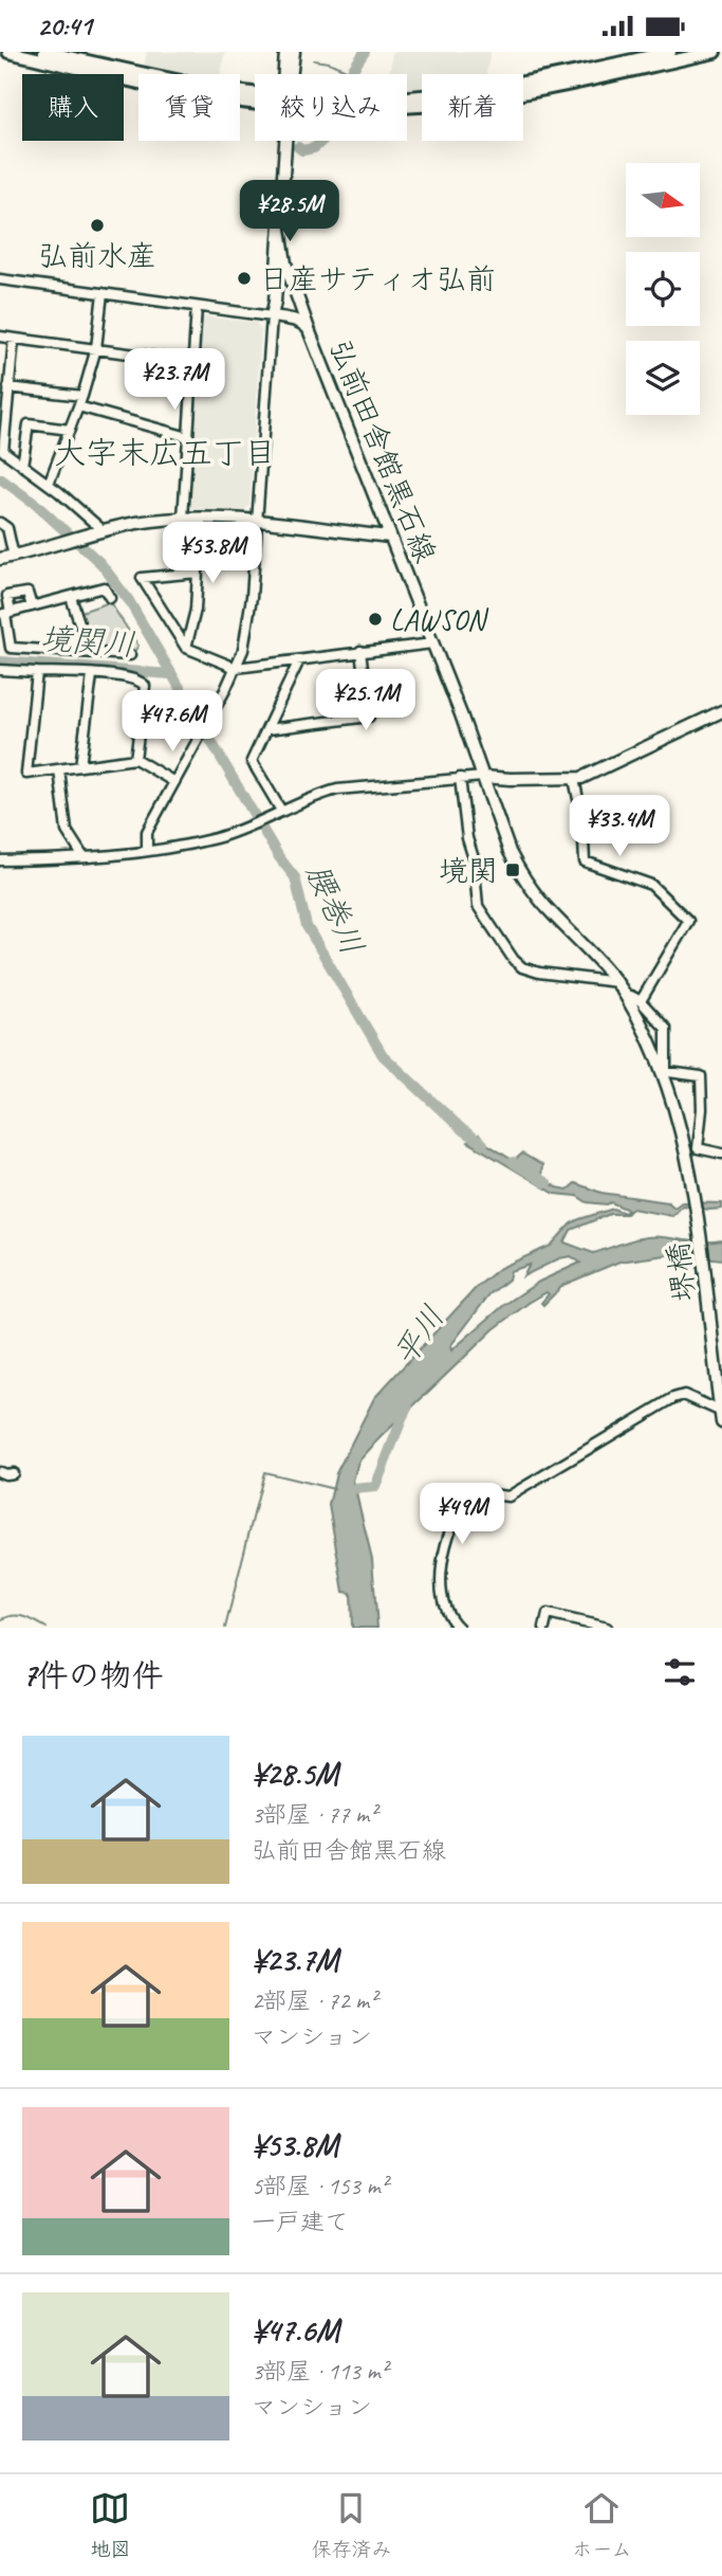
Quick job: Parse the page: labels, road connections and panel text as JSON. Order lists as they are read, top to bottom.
{
  "streets": {
    "main road": ["弘前田舎館黒石線", "堺橋"]
  },
  "crossings": [
    ["弘前田舎館黒石線", "堺橋"]
  ],
  "districts": ["大字末広五丁目"],
  "water": ["境関川", "腰巻川", "平川"],
  "places": {
    "other": ["弘前水産", "日産サティオ弘前", "LAWSON"],
    "transit": ["境関"]
  },
  "north": "right",
  "page": {
    "status": "20:41",
    "chip": [
      "購入",
      "賃貸",
      "絞り込み",
      "新着"
    ],
    "price": [
      "¥28.5M",
      "¥23.7M",
      "¥53.8M",
      "¥25.1M",
      "¥47.6M",
      "¥33.4M",
      "¥49M"
    ],
    "heading": "7件の物件",
    "list": [
      {
        "name": "¥28.5M",
        "note": "3部屋 · 77 m² · 弘前田舎館黒石線"
      },
      {
        "name": "¥23.7M",
        "note": "2部屋 · 72 m² · マンション"
      },
      {
        "name": "¥53.8M",
        "note": "5部屋 · 153 m² · 一戸建て"
      },
      {
        "name": "¥47.6M",
        "note": "3部屋 · 113 m² · マンション"
      }
    ],
    "tabs": ["地図", "保存済み", "ホーム"]
  }
}
